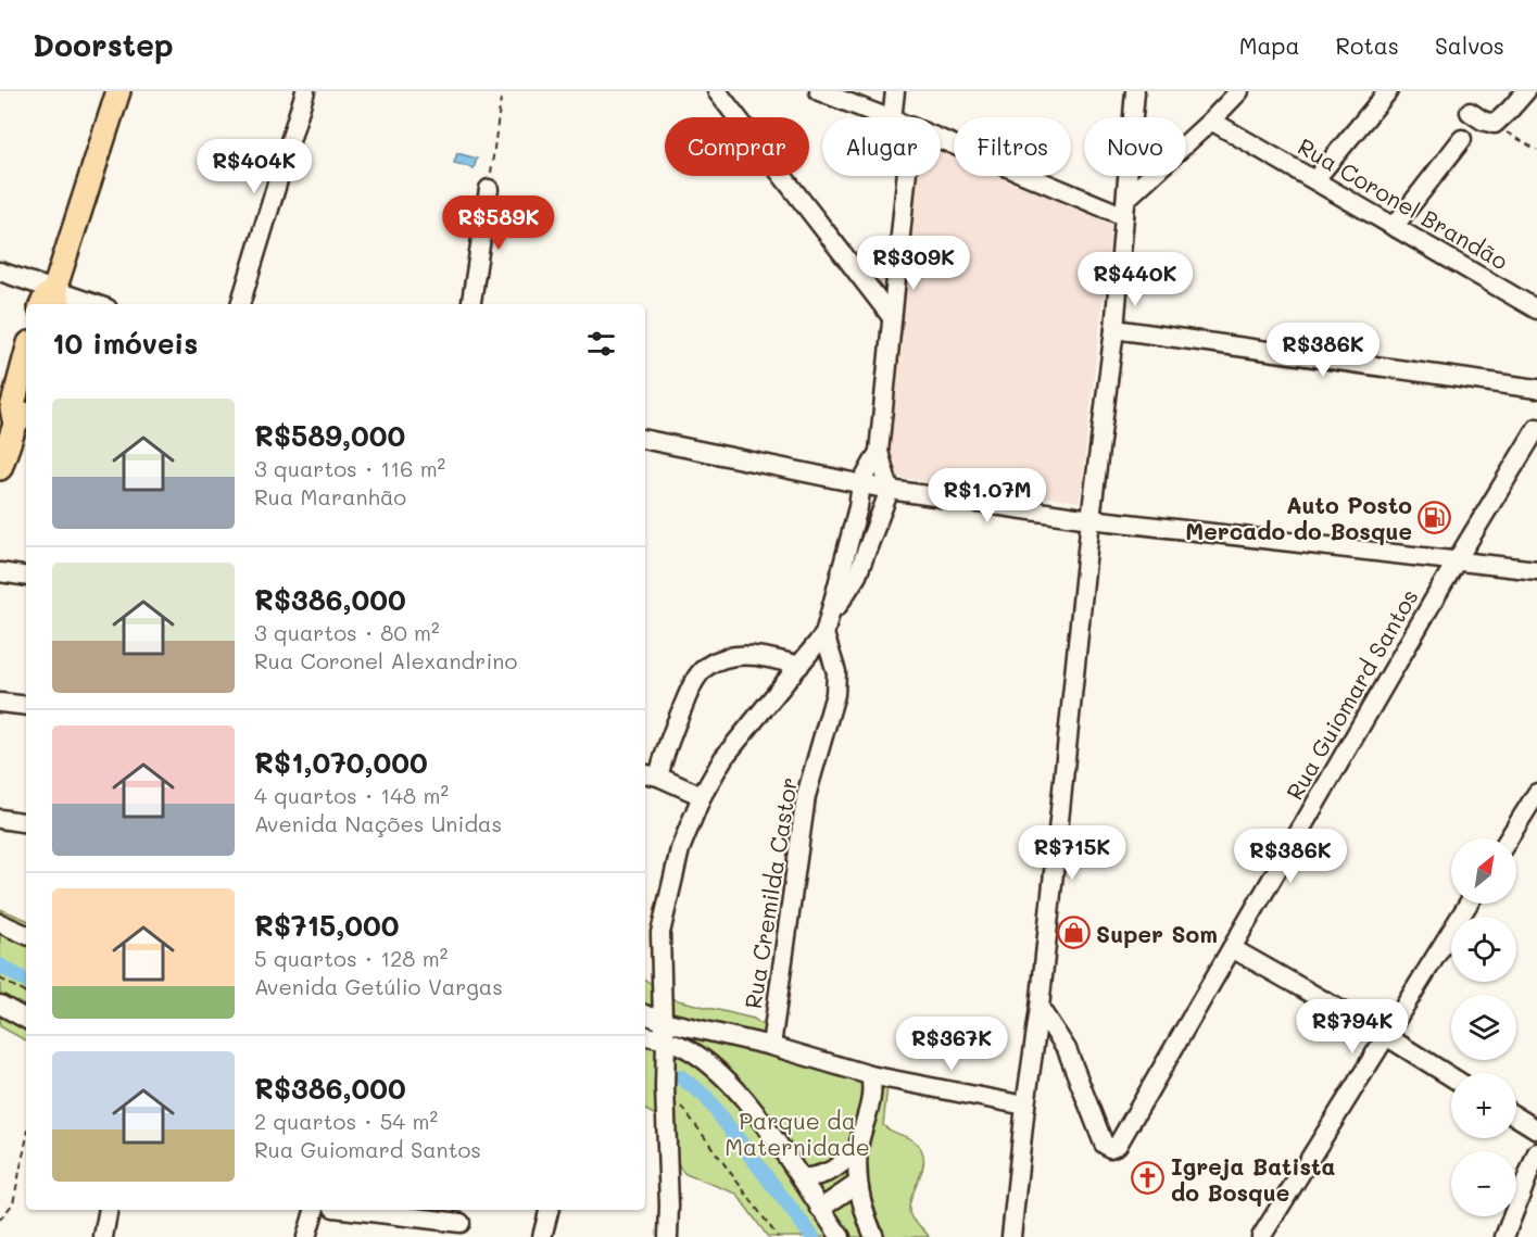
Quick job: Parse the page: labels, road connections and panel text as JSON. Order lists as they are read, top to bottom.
{
  "streets": {
    "street": ["Rua Coronel Brandão", "Rua Guiomard Santos", "Rua Cremilda Castor"]
  },
  "parks": ["Parque da Maternidade"],
  "places": {
    "fuel station": ["Auto Posto Mercado do Bosque"],
    "shop": ["Super Som"],
    "church": ["Igreja Batista do Bosque"]
  },
  "north": "top right",
  "page": {
    "header": "Doorstep",
    "nav": ["Mapa", "Rotas", "Salvos"],
    "chip": [
      "Comprar",
      "Alugar",
      "Filtros",
      "Novo"
    ],
    "price": [
      "R$404K",
      "R$589K",
      "R$309K",
      "R$440K",
      "R$386K",
      "R$1.07M",
      "R$715K",
      "R$386K",
      "R$794K",
      "R$367K"
    ],
    "heading": "10 imóveis",
    "list": [
      {
        "name": "R$589,000",
        "note": "3 quartos · 116 m² · Rua Maranhão"
      },
      {
        "name": "R$386,000",
        "note": "3 quartos · 80 m² · Rua Coronel Alexandrino"
      },
      {
        "name": "R$1,070,000",
        "note": "4 quartos · 148 m² · Avenida Nações Unidas"
      },
      {
        "name": "R$715,000",
        "note": "5 quartos · 128 m² · Avenida Getúlio Vargas"
      },
      {
        "name": "R$386,000",
        "note": "2 quartos · 54 m² · Rua Guiomard Santos"
      }
    ],
    "map_buttons": ["+", "−"]
  }
}
